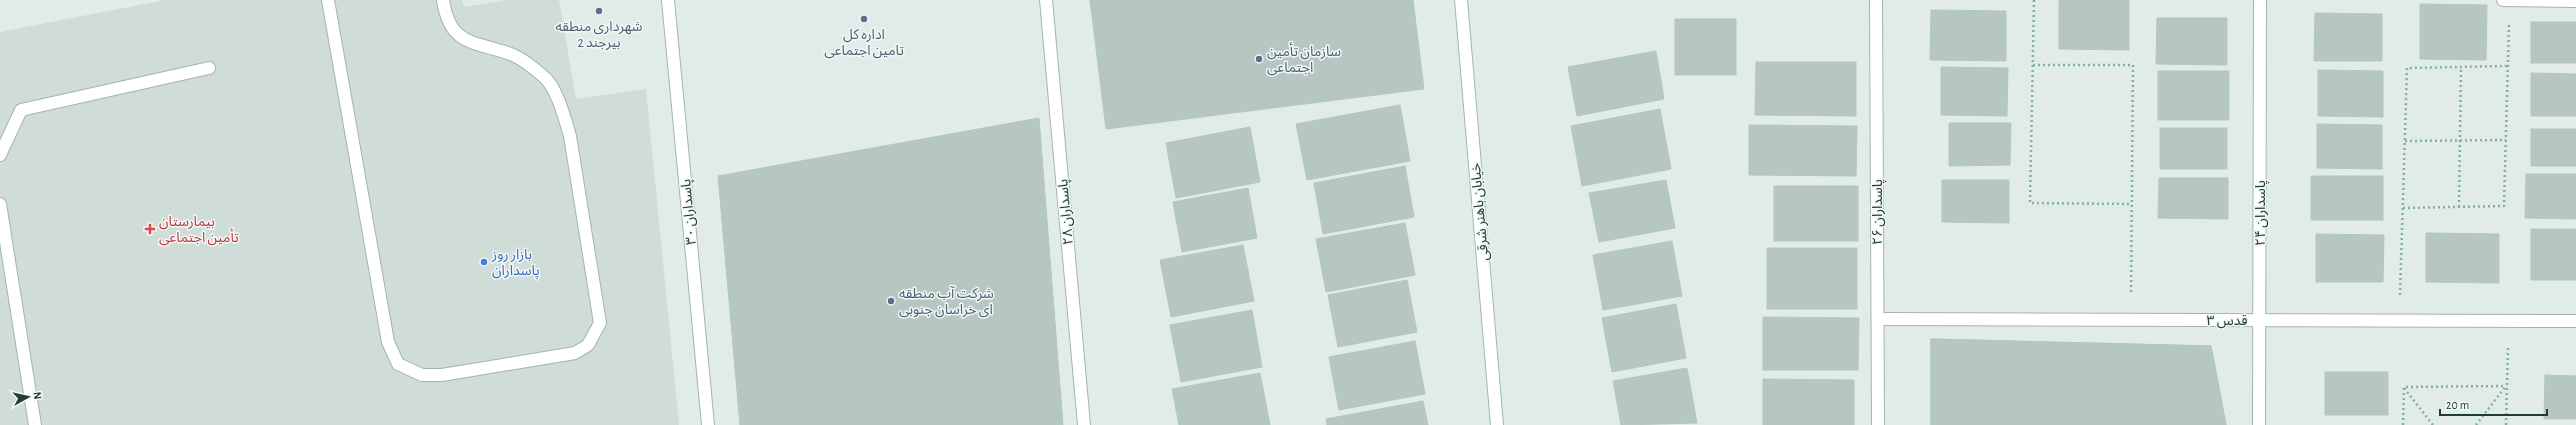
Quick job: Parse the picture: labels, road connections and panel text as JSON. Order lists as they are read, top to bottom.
{
  "streets": {
    "street": [
      "پاسداران ۳۰",
      "پاسداران ۲۸",
      "خیابان باهنر شرقی",
      "پاسداران ۲۶",
      "پاسداران ۲۴",
      "قدس ۳"
    ]
  },
  "crossings": [
    ["پاسداران ۲۶", "قدس ۳"],
    ["پاسداران ۲۴", "قدس ۳"]
  ],
  "places": {
    "other": [
      "شهرداری منطقه 2 بیرجند",
      "اداره کل تامین اجتماعی",
      "سازمان تأمین اجتماعی",
      "بازار روز پاسداران",
      "شرکت آب منطقه ای خراسان جنوبی"
    ],
    "health": ["بیمارستان تأمین اجتماعی"]
  },
  "scale_bar": "20 m",
  "north": "right"
}
